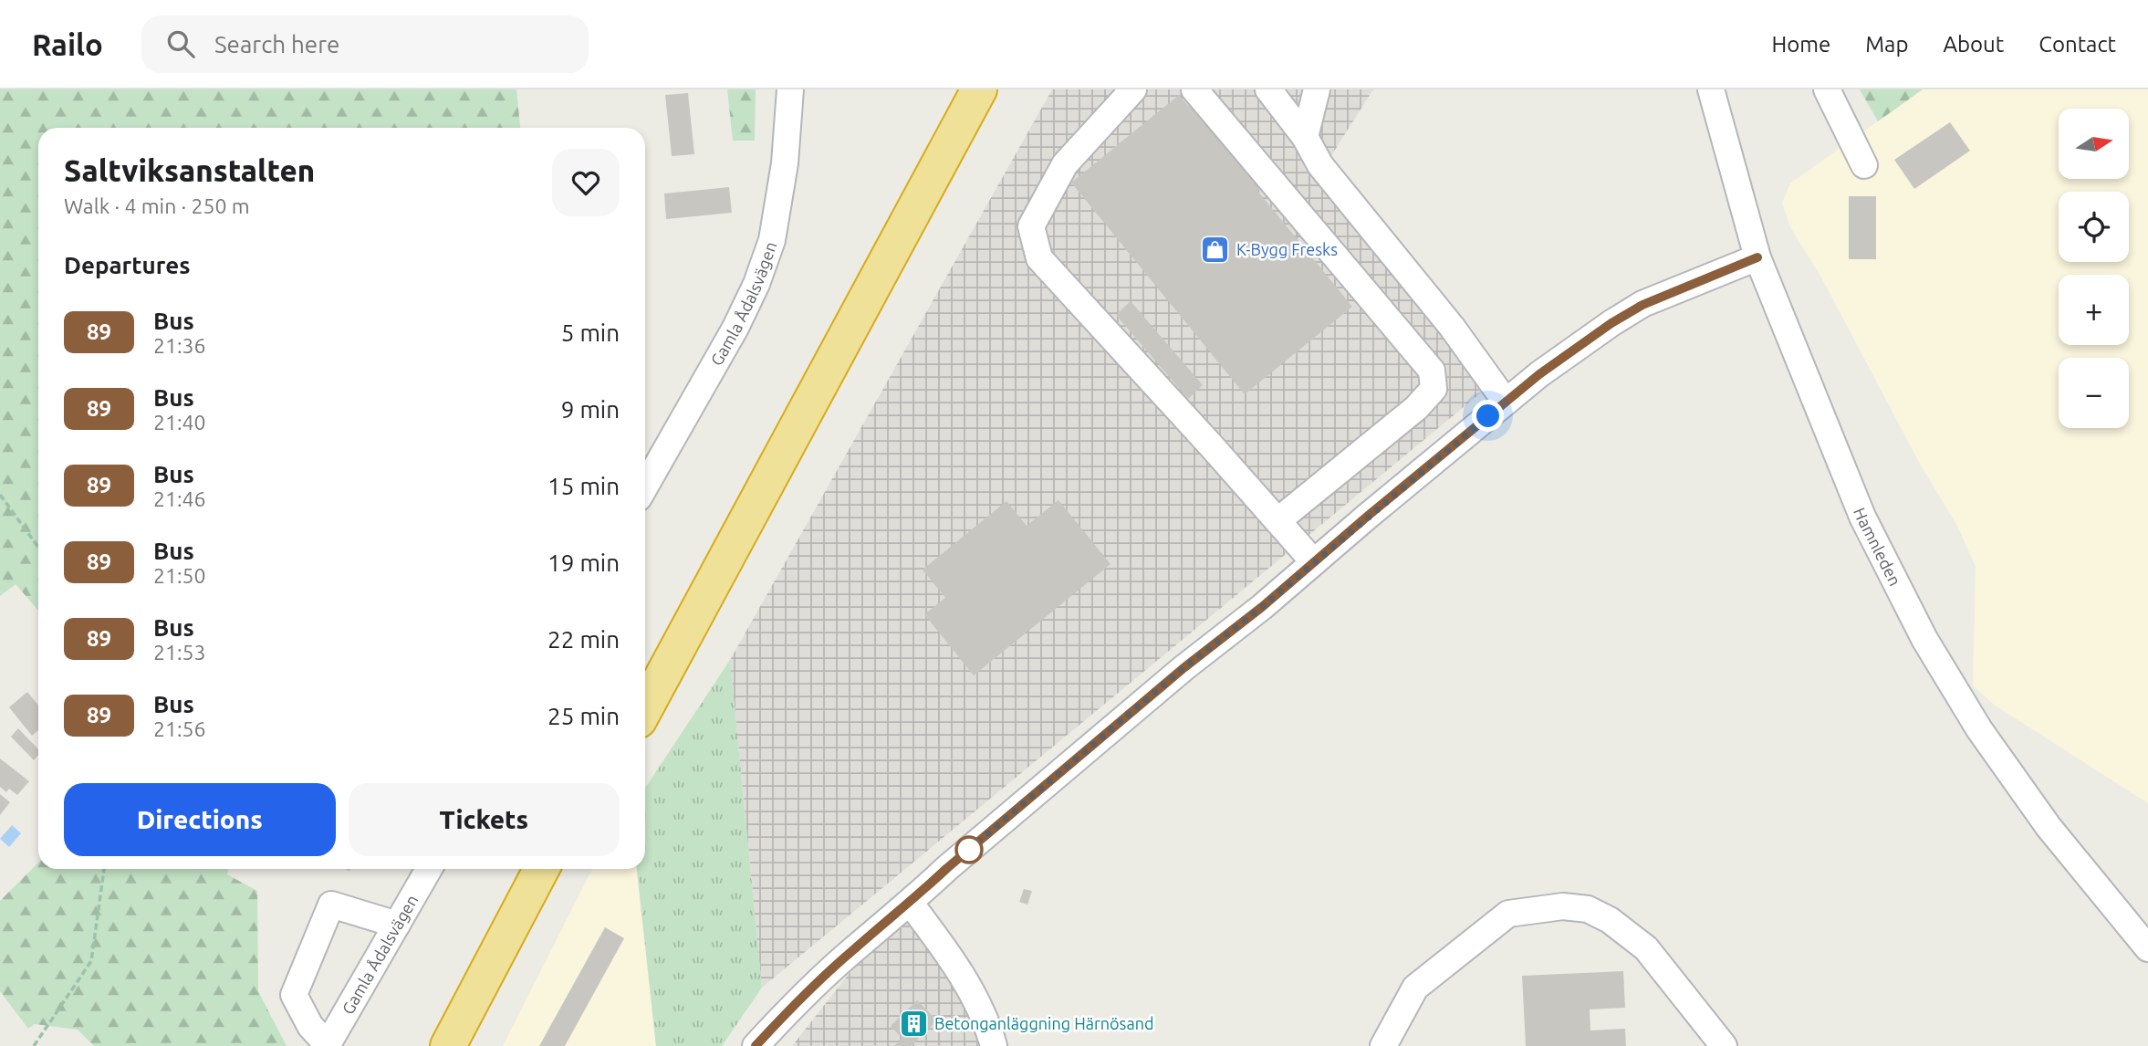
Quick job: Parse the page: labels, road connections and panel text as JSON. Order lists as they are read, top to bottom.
{
  "streets": {
    "street": ["Gamla Ådalsvägen", "Hamnleden"]
  },
  "places": {
    "shop": ["K-Bygg Fresks"],
    "building": ["Betonganläggning Härnösand"]
  },
  "lines": ["bus line 89"],
  "north": "right",
  "page": {
    "header": "Railo",
    "search": "Search here",
    "nav": [
      "Home",
      "Map",
      "About",
      "Contact"
    ],
    "map_buttons": ["+", "−"],
    "heading": [
      ["Saltviksanstalten", "Walk · 4 min · 250 m"],
      "Departures"
    ],
    "list": [
      {
        "mark": "89",
        "name": "Bus",
        "note": "21:36",
        "value": "5 min"
      },
      {
        "mark": "89",
        "name": "Bus",
        "note": "21:40",
        "value": "9 min"
      },
      {
        "mark": "89",
        "name": "Bus",
        "note": "21:46",
        "value": "15 min"
      },
      {
        "mark": "89",
        "name": "Bus",
        "note": "21:50",
        "value": "19 min"
      },
      {
        "mark": "89",
        "name": "Bus",
        "note": "21:53",
        "value": "22 min"
      },
      {
        "mark": "89",
        "name": "Bus",
        "note": "21:56",
        "value": "25 min"
      }
    ],
    "buttons": ["Directions", "Tickets"]
  }
}
